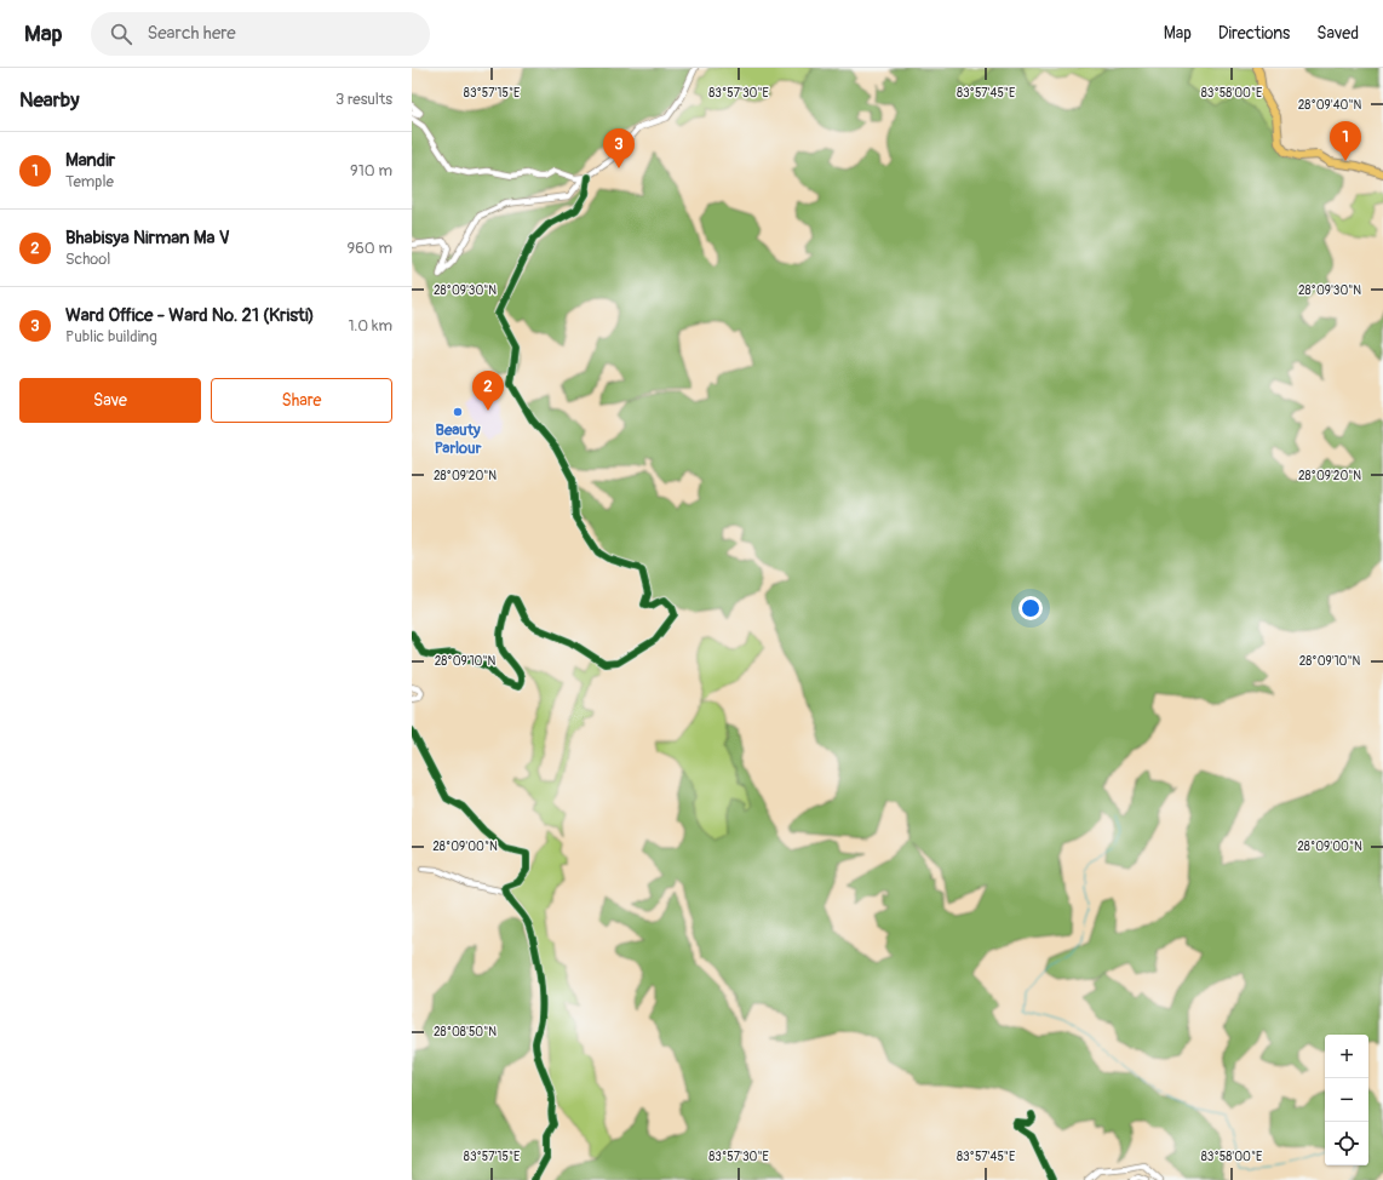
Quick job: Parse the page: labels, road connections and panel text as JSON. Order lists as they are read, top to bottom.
{
  "places": ["Beauty Parlour"],
  "page": {
    "header": "Map",
    "search": "Search here",
    "nav": ["Map", "Directions", "Saved"],
    "heading": ["Nearby", "3 results"],
    "pins": ["1", "3", "2"],
    "list": [
      {
        "mark": "1",
        "name": "Mandir",
        "note": "Temple",
        "value": "910 m"
      },
      {
        "mark": "2",
        "name": "Bhabisya Nirman Ma V",
        "note": "School",
        "value": "960 m"
      },
      {
        "mark": "3",
        "name": "Ward Office - Ward No. 21 (Kristi)",
        "note": "Public building",
        "value": "1.0 km"
      }
    ],
    "buttons": ["Save", "Share"],
    "map_buttons": ["+", "−"]
  },
  "coordinates": [
    "83°57'15\"E",
    "83°57'30\"E",
    "83°57'45\"E",
    "83°58'00\"E",
    "28°09'40\"N",
    "28°09'30\"N",
    "28°09'20\"N",
    "28°09'10\"N",
    "28°09'00\"N",
    "28°08'50\"N"
  ]
}
